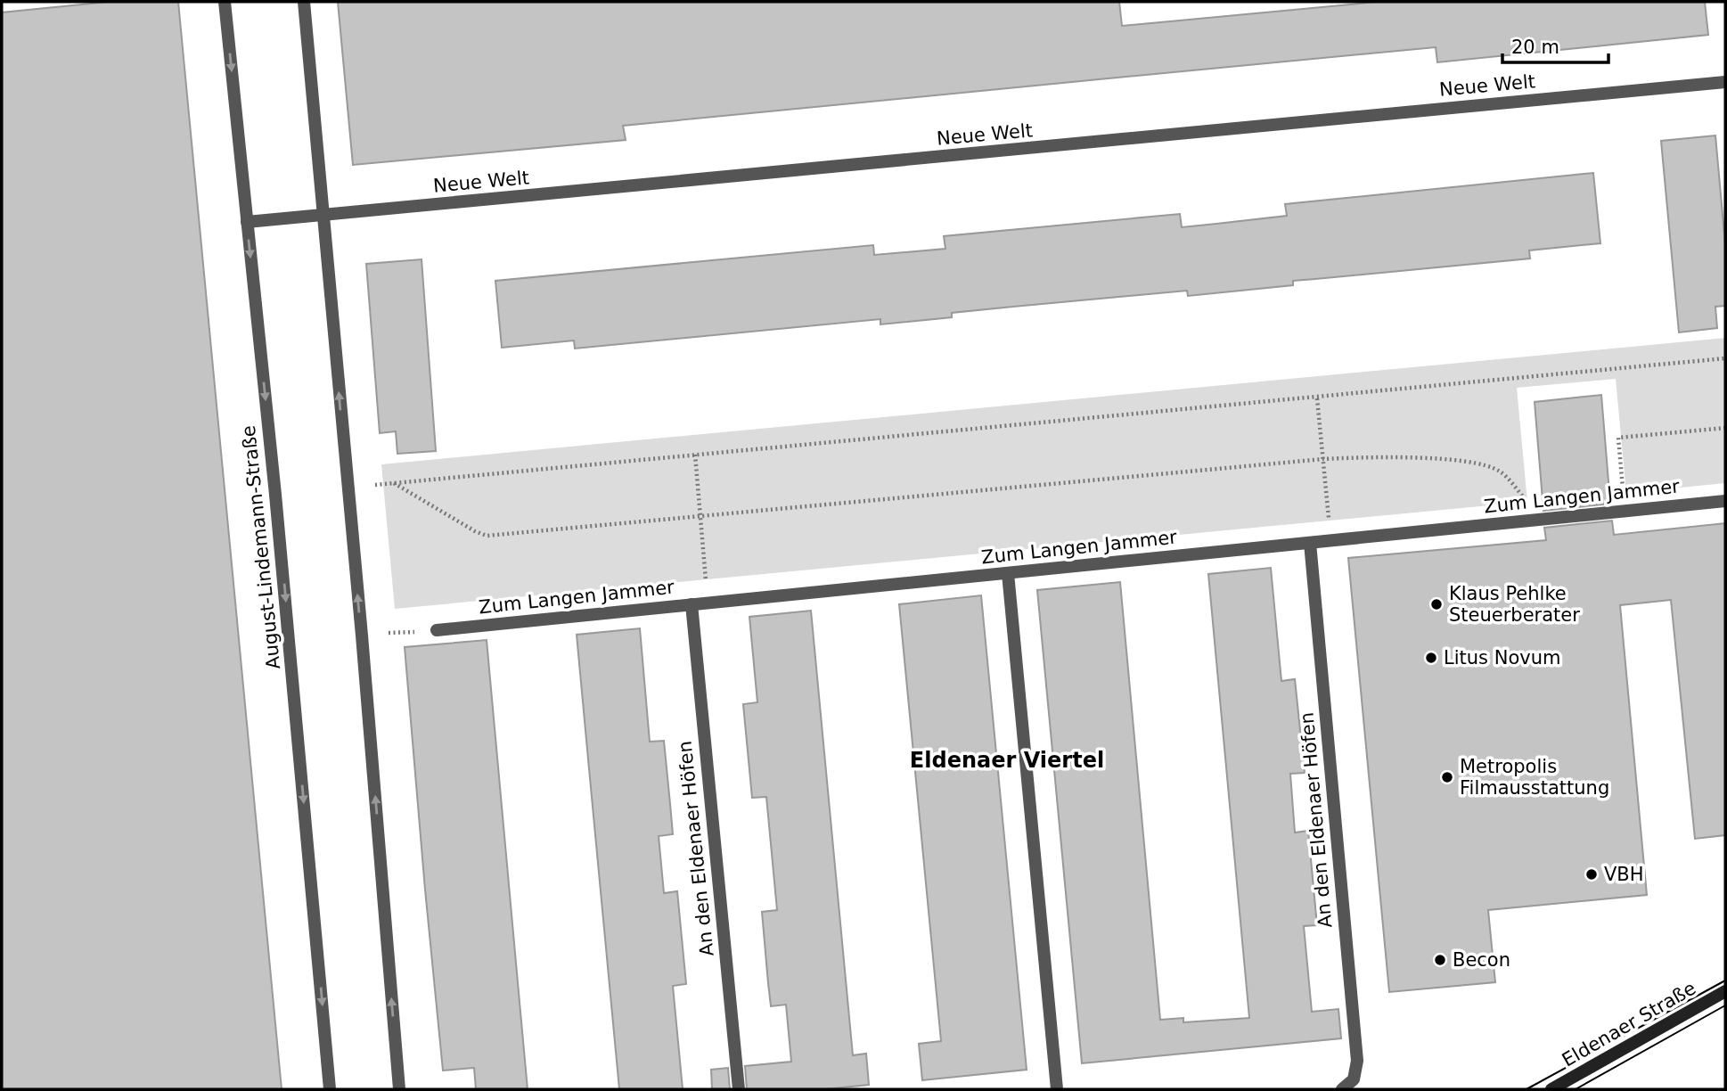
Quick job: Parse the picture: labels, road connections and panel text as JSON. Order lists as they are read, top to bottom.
{
  "streets": {
    "street": [
      "Neue Welt",
      "Zum Langen Jammer",
      "August-Lindemann-Straße",
      "An den Eldenaer Höfen",
      "Eldenaer Straße"
    ]
  },
  "crossings": [
    ["Neue Welt", "August-Lindemann-Straße"],
    ["Zum Langen Jammer", "An den Eldenaer Höfen"]
  ],
  "districts": ["Eldenaer Viertel"],
  "places": [
    "Klaus Pehlke Steuerberater",
    "Litus Novum",
    "Metropolis Filmausstattung",
    "VBH",
    "Becon"
  ],
  "scale_bar": "20 m"
}
